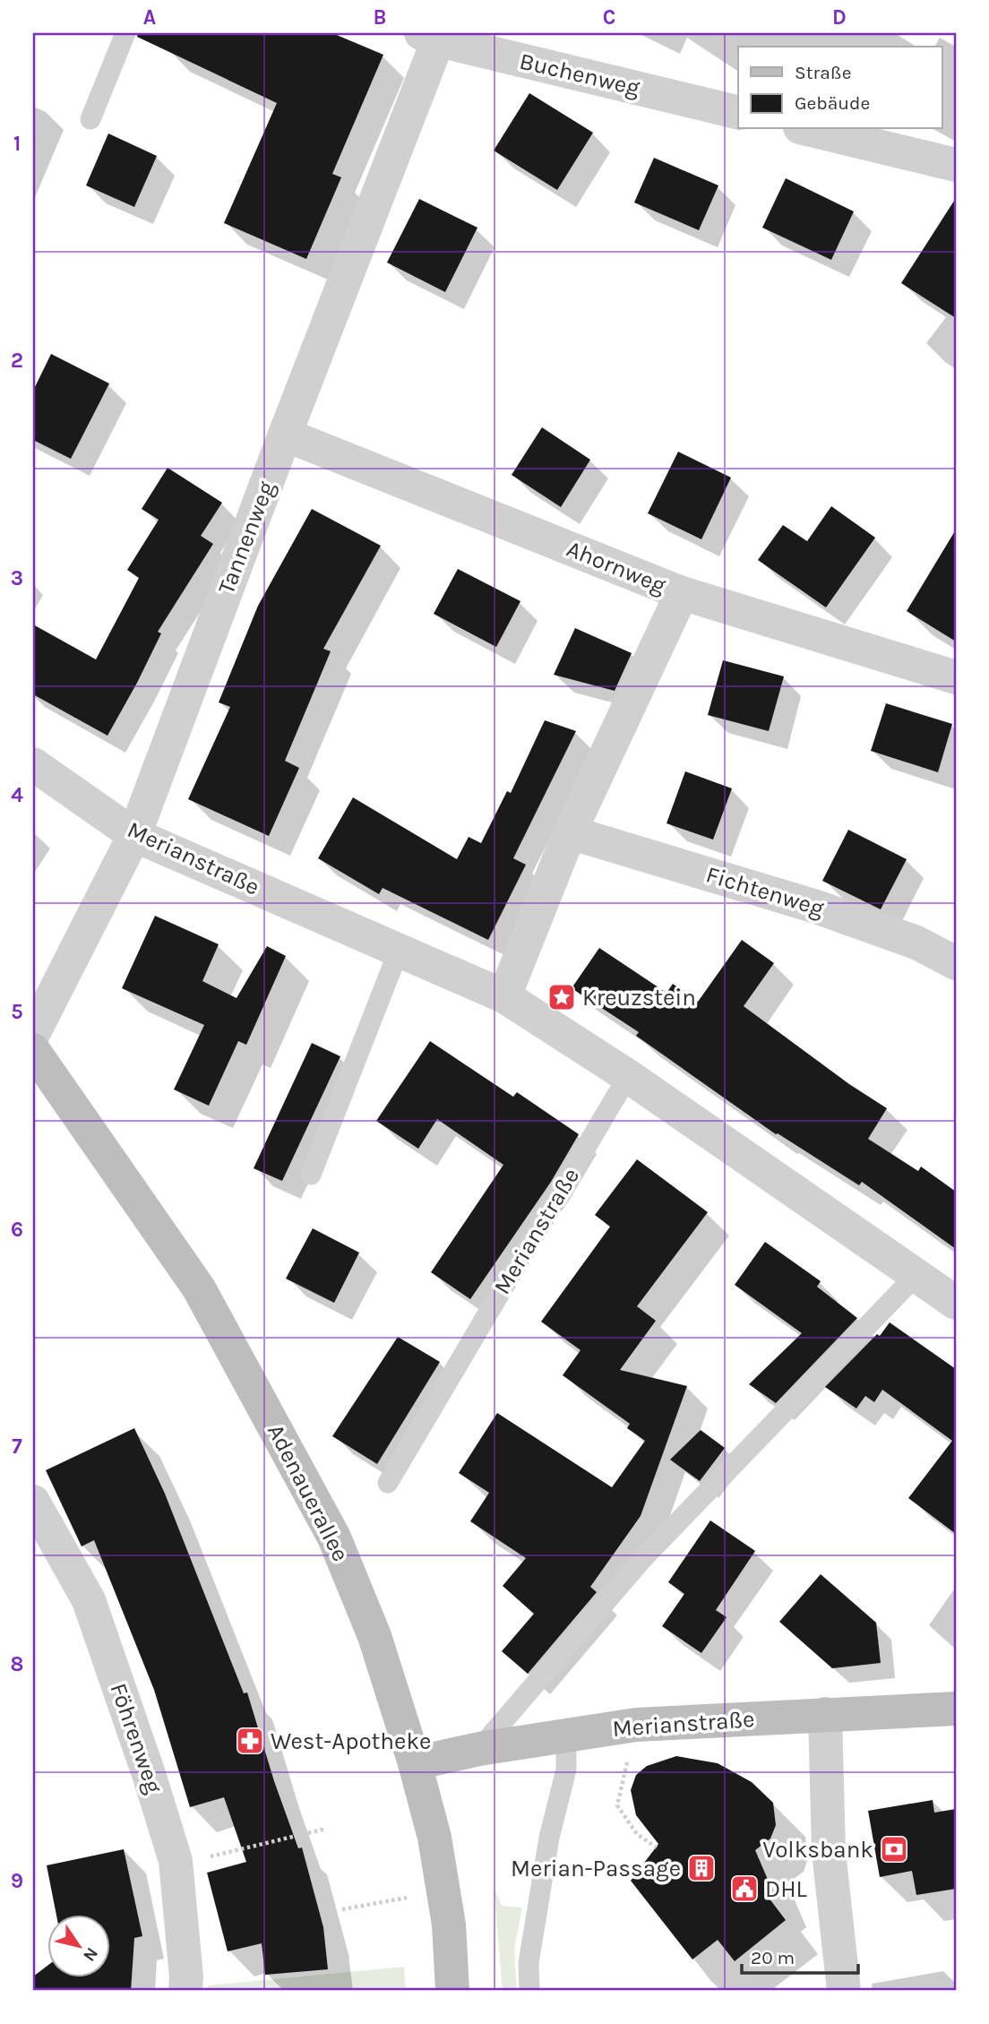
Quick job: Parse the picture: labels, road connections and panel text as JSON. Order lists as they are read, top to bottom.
{
  "streets": {
    "main road": ["Merianstraße", "Adenauerallee"],
    "street": [
      "Buchenweg",
      "Tannenweg",
      "Ahornweg",
      "Fichtenweg",
      "Föhrenweg"
    ]
  },
  "crossings": [
    ["Buchenweg", "Tannenweg"],
    ["Tannenweg", "Ahornweg"],
    ["Tannenweg", "Merianstraße"],
    ["Merianstraße", "Adenauerallee"]
  ],
  "places": {
    "place": ["Kreuzstein"],
    "pharmacy": ["West-Apotheke"],
    "bank": ["Volksbank"],
    "building": ["Merian-Passage"],
    "public building": ["DHL"]
  },
  "legend": ["Straße", "Gebäude"],
  "scale_bar": "20 m",
  "north": "bottom right",
  "grid": {
    "columns": [
      "A",
      "B",
      "C",
      "D"
    ],
    "rows": [
      "1",
      "2",
      "3",
      "4",
      "5",
      "6",
      "7",
      "8",
      "9"
    ]
  }
}
